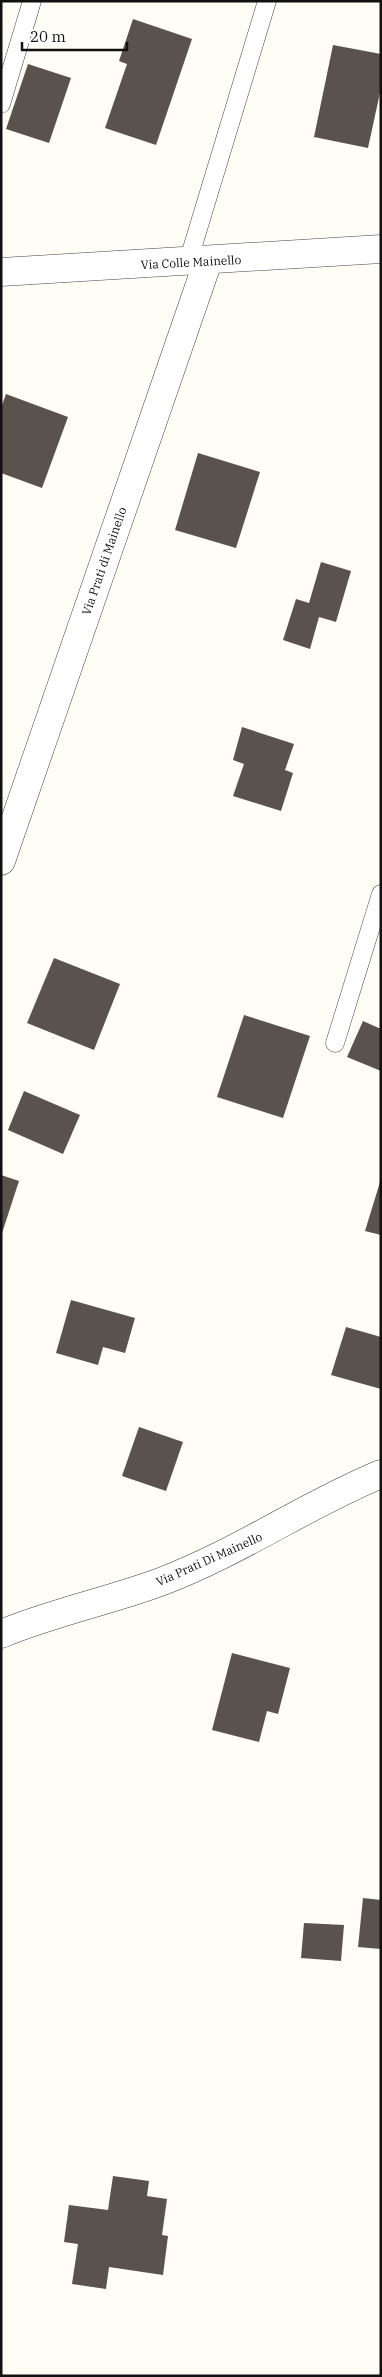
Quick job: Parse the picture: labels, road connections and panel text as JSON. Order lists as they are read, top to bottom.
{
  "streets": {
    "street": ["Via Colle Mainello", "Via Prati di Mainello", "Via Prati Di Mainello"]
  },
  "crossings": [
    ["Via Colle Mainello", "Via Prati di Mainello"]
  ],
  "scale_bar": "20 m"
}
